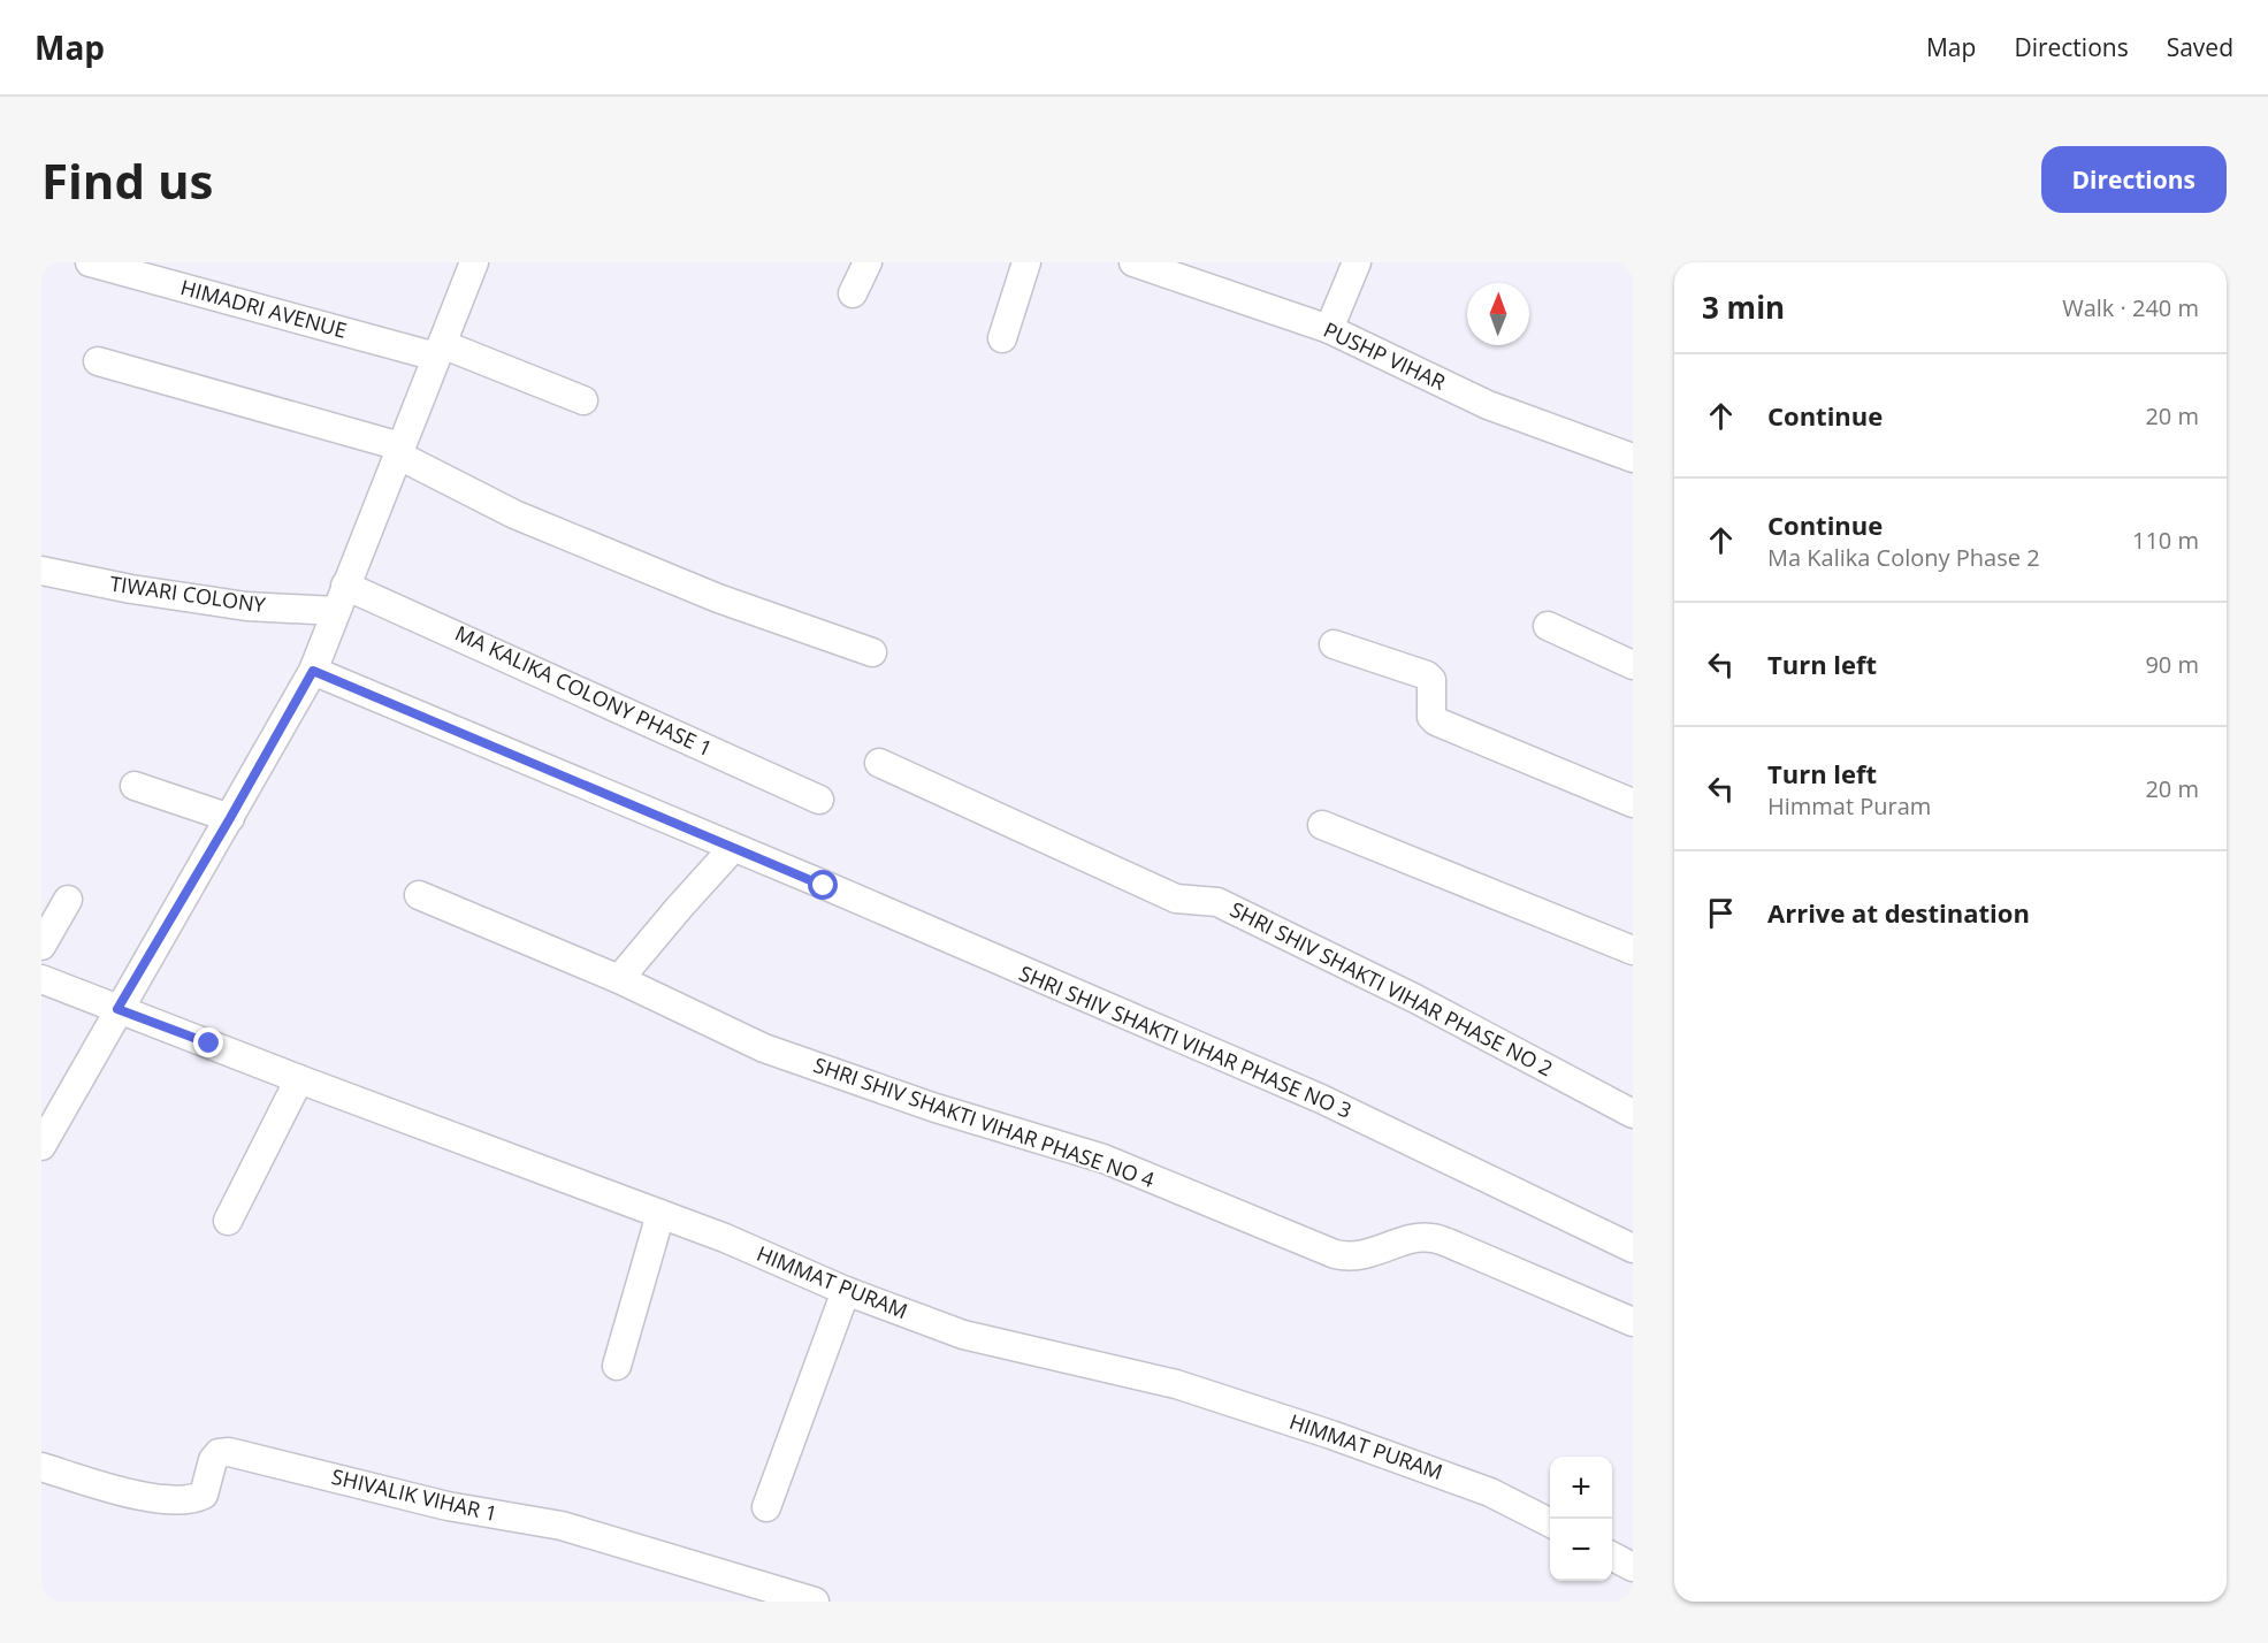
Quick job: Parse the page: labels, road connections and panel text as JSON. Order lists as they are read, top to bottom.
{
  "streets": {
    "street": [
      "HIMADRI AVENUE",
      "PUSHP VIHAR",
      "TIWARI COLONY",
      "MA KALIKA COLONY PHASE 1",
      "SHRI SHIV SHAKTI VIHAR PHASE NO 2",
      "SHRI SHIV SHAKTI VIHAR PHASE NO 3",
      "SHRI SHIV SHAKTI VIHAR PHASE NO 4",
      "HIMMAT PURAM",
      "SHIVALIK VIHAR 1"
    ]
  },
  "crossings": [
    ["TIWARI COLONY", "MA KALIKA COLONY PHASE 1"]
  ],
  "north": "top",
  "page": {
    "header": "Map",
    "nav": ["Map", "Directions", "Saved"],
    "buttons": "Directions",
    "title": "Find us",
    "heading": ["3 min", "Walk · 240 m"],
    "list": [
      ["Continue", "20 m"],
      ["Continue", "Ma Kalika Colony Phase 2", "110 m"],
      ["Turn left", "90 m"],
      ["Turn left", "Himmat Puram", "20 m"],
      "Arrive at destination"
    ],
    "map_buttons": ["+", "−"]
  }
}
